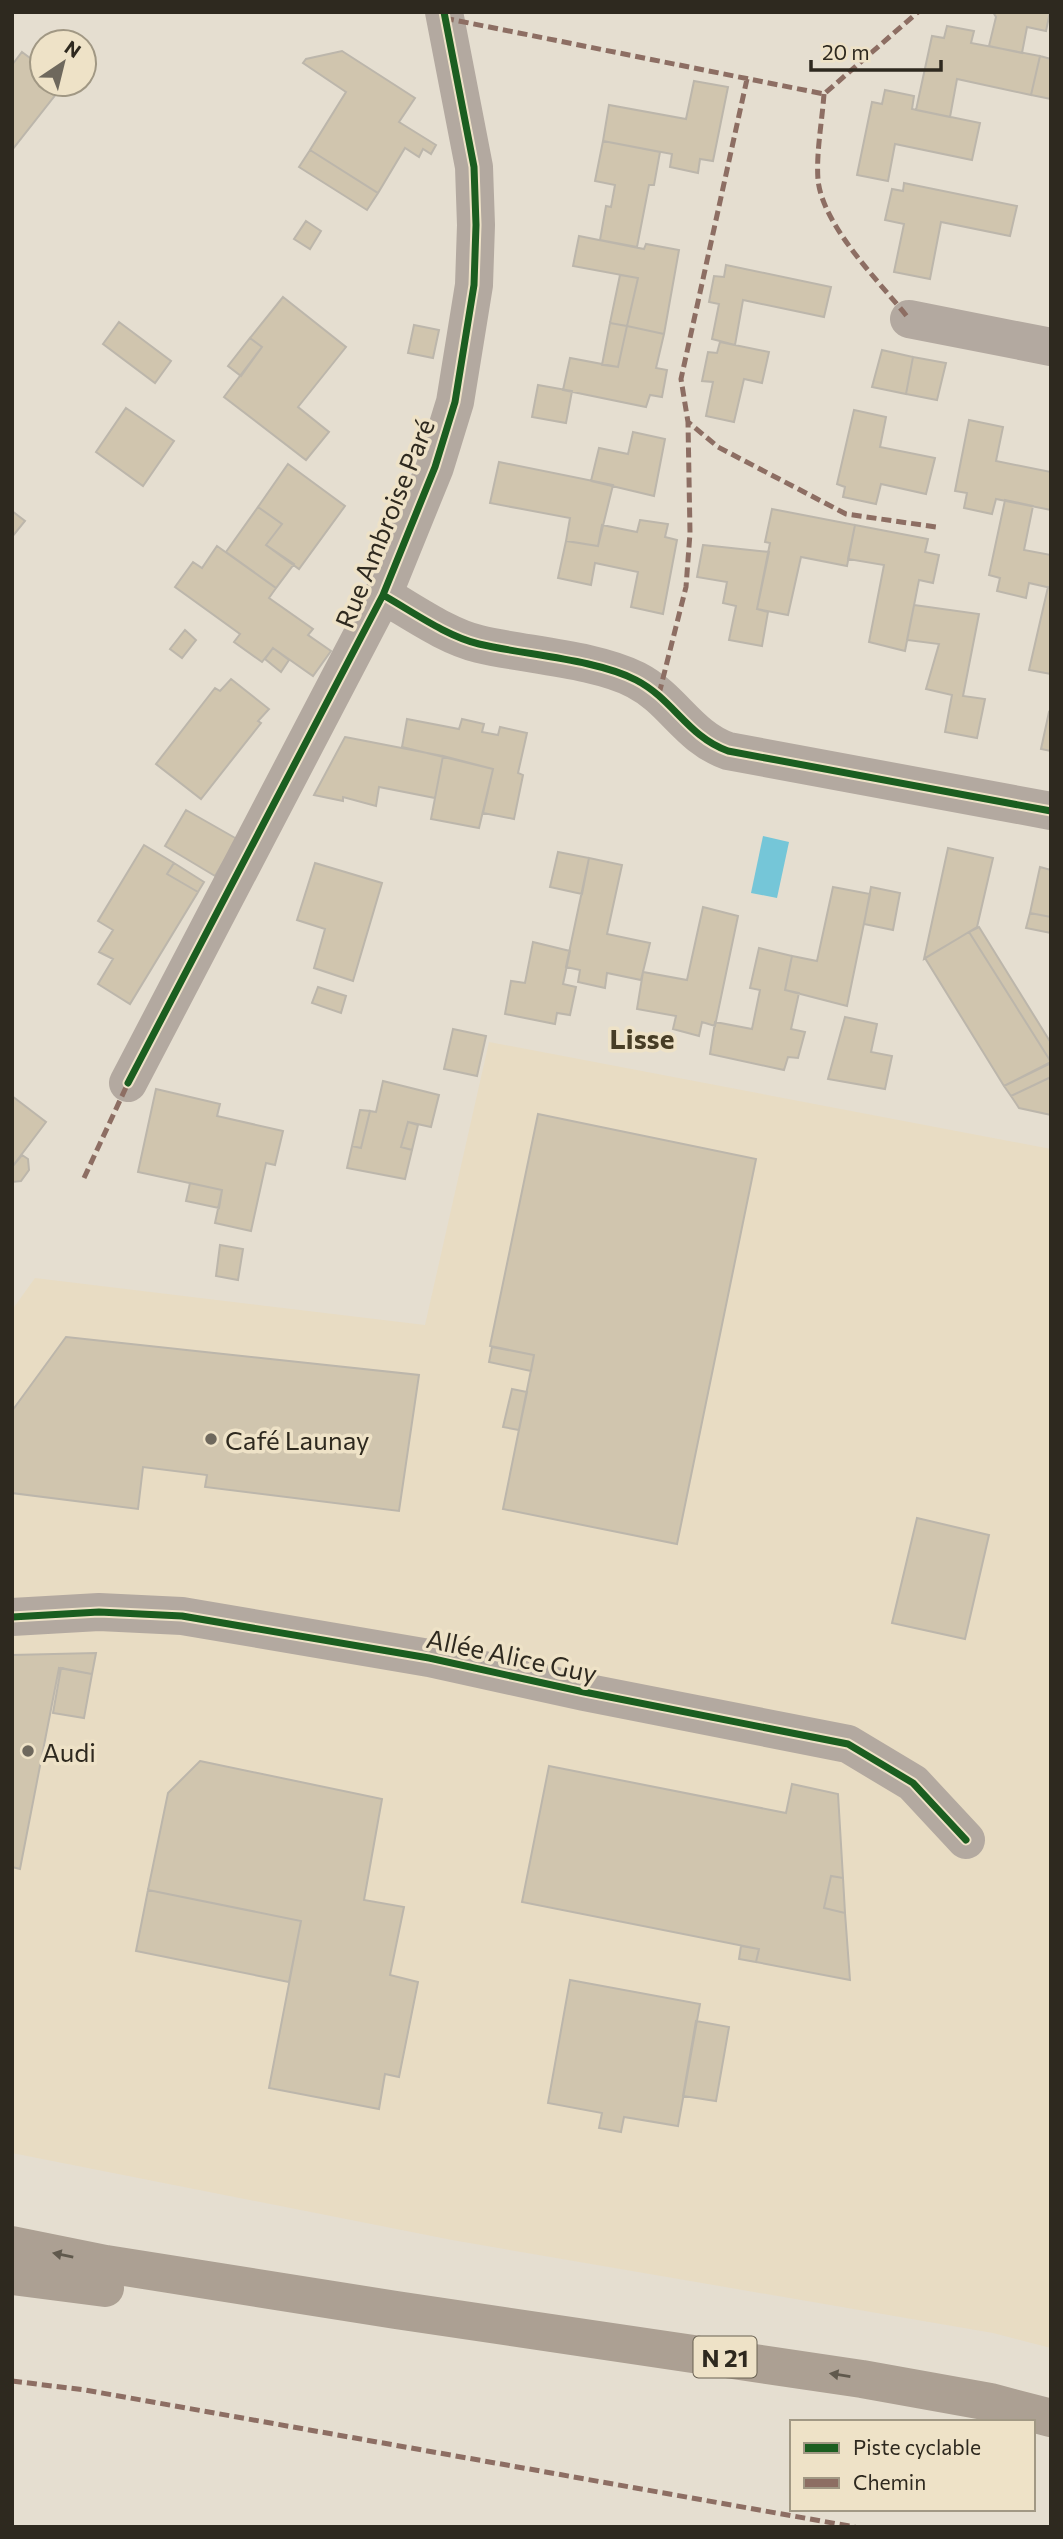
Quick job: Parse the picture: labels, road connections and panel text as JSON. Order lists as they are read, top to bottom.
{
  "streets": {
    "main road": ["N 21"],
    "street": ["Rue Ambroise Paré", "Allée Alice Guy"]
  },
  "districts": ["Lisse"],
  "places": ["Café Launay", "Audi"],
  "legend": ["Piste cyclable", "Chemin"],
  "scale_bar": "20 m",
  "north": "top right"
}
